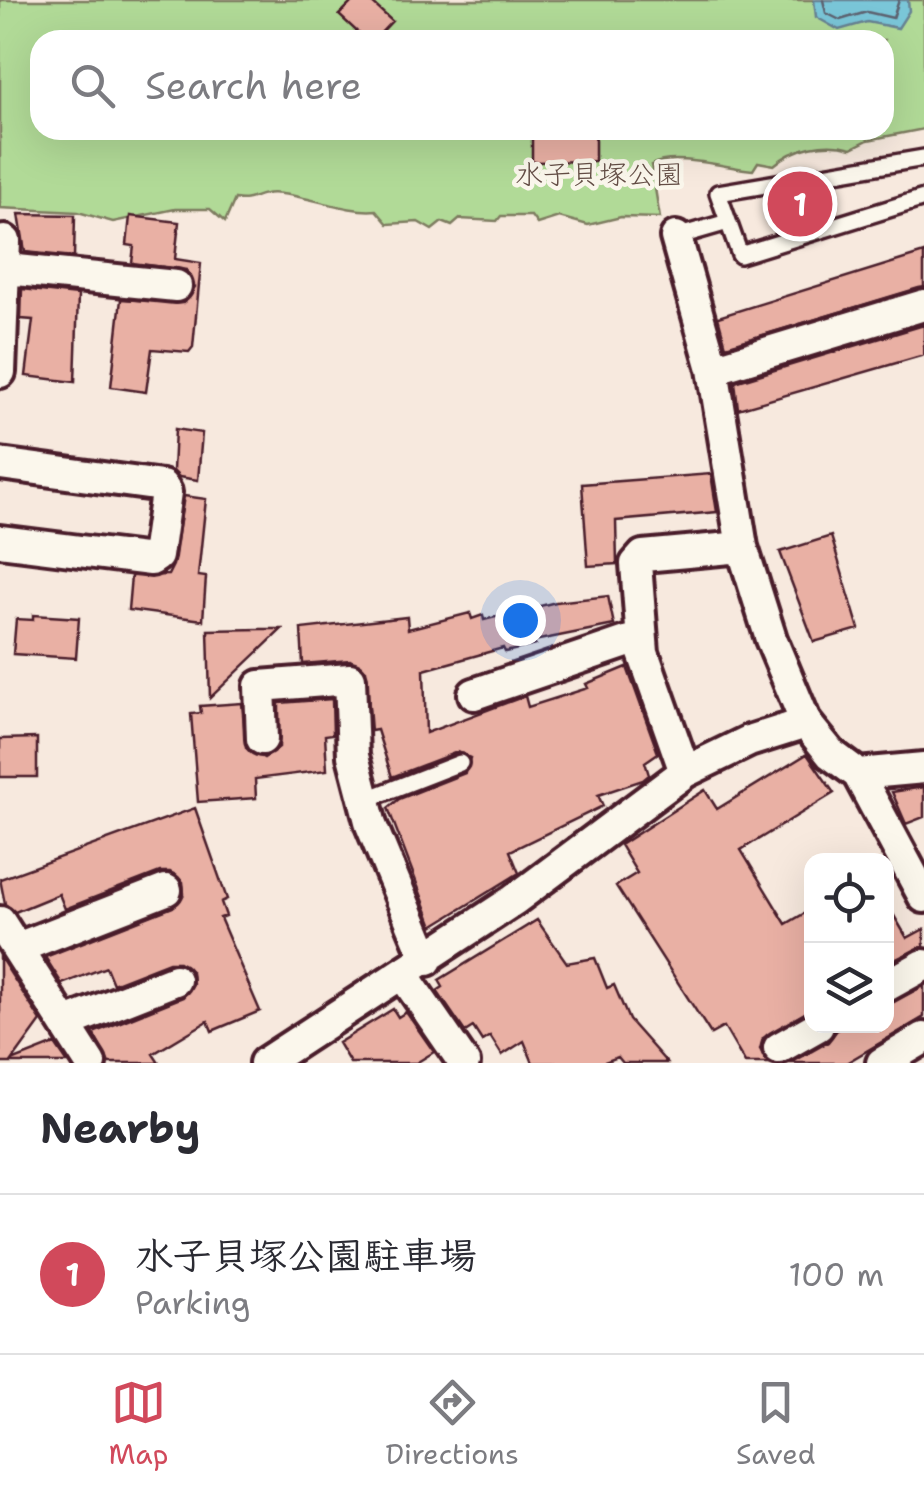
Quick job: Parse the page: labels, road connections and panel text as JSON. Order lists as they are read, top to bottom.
{
  "parks": ["水子貝塚公園"],
  "page": {
    "search": "Search here",
    "pins": "1",
    "heading": "Nearby",
    "list": [
      {
        "mark": "1",
        "name": "水子貝塚公園駐車場",
        "note": "Parking",
        "value": "100 m"
      }
    ],
    "nav": ["Map", "Directions", "Saved"]
  }
}
